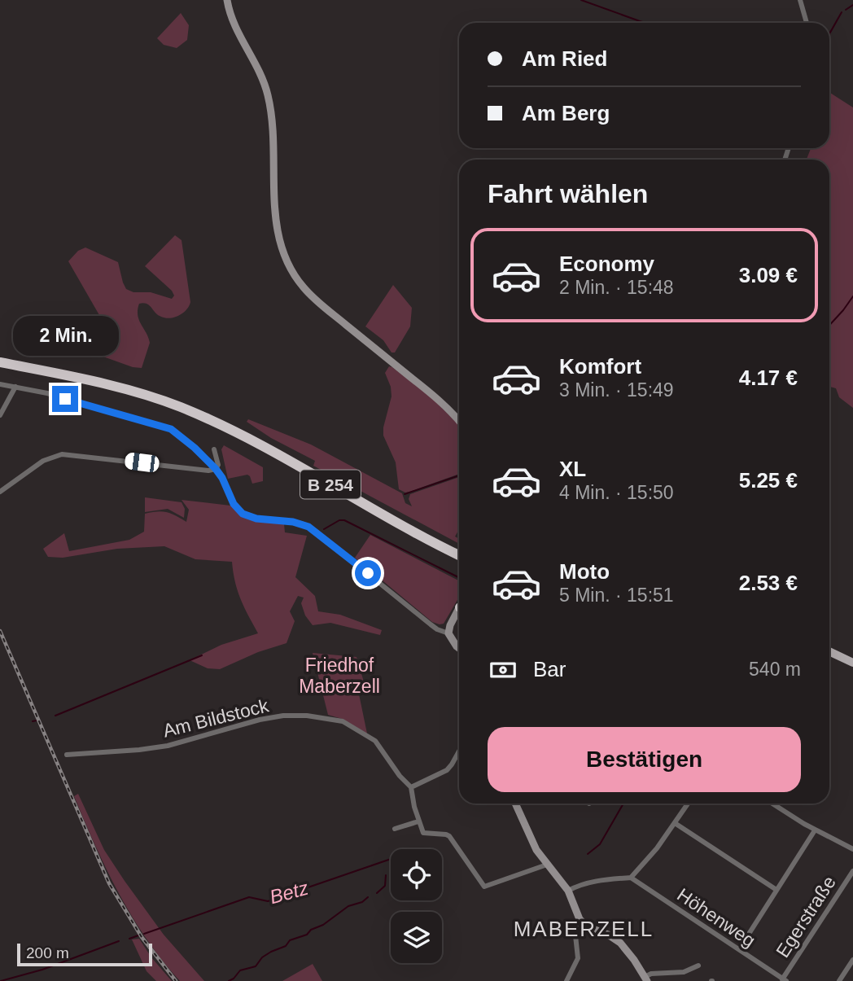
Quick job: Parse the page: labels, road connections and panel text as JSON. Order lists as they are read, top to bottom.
{
  "streets": {
    "highway": ["B 254"],
    "street": ["Am Bildstock", "Egerstraße", "Höhenweg"]
  },
  "crossings": [
    ["Egerstraße", "Höhenweg"]
  ],
  "districts": ["MABERZELL"],
  "water": ["Betz"],
  "parks": ["Friedhof Maberzell"],
  "scale_bar": "200 m",
  "page": {
    "banner": ["Am Ried", "Am Berg"],
    "heading": "Fahrt wählen",
    "list": [
      {
        "name": "Economy",
        "note": "2 Min. · 15:48",
        "value": "3.09 €"
      },
      {
        "name": "Komfort",
        "note": "3 Min. · 15:49",
        "value": "4.17 €"
      },
      {
        "name": "XL",
        "note": "4 Min. · 15:50",
        "value": "5.25 €"
      },
      {
        "name": "Moto",
        "note": "5 Min. · 15:51",
        "value": "2.53 €"
      }
    ],
    "bubble": "2 Min.",
    "pay": ["Bar", "540 m"],
    "buttons": "Bestätigen",
    "scale": "200 m"
  }
}
